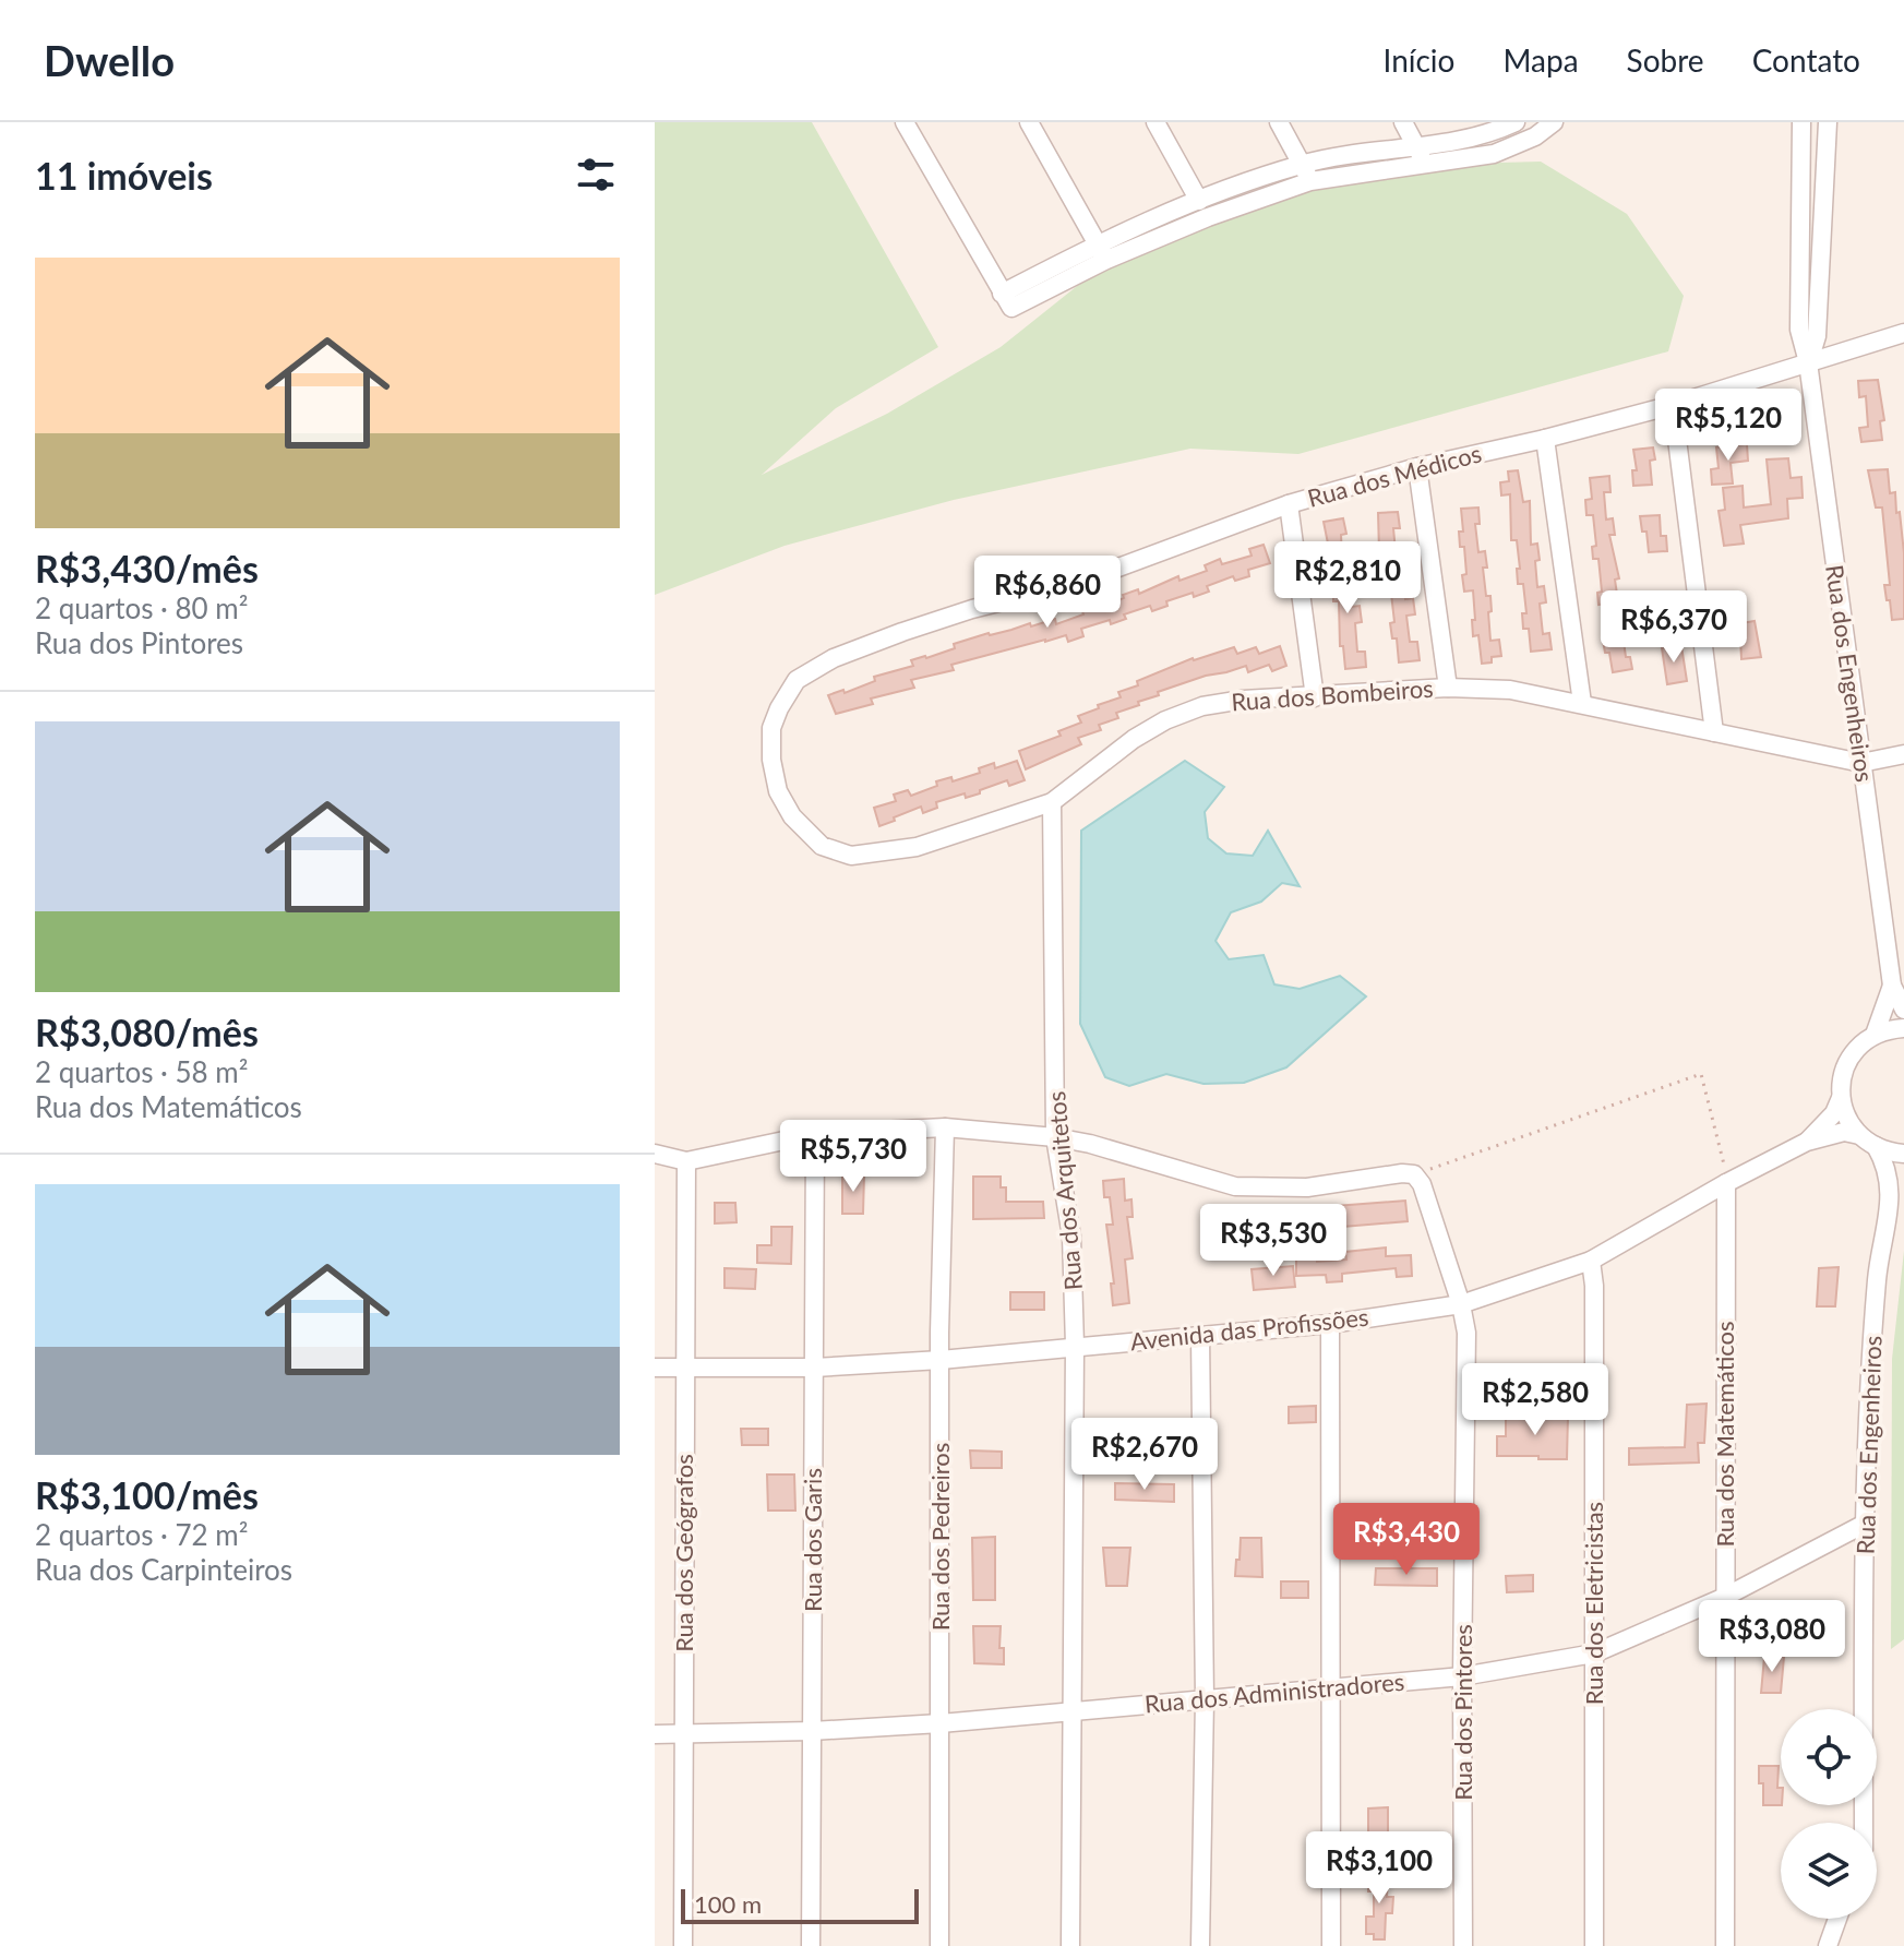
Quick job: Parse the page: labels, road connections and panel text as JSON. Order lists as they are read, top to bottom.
{
  "streets": {
    "street": [
      "Rua dos Médicos",
      "Rua dos Engenheiros",
      "Rua dos Bombeiros",
      "Rua dos Arquitetos",
      "Avenida das Profissões",
      "Rua dos Matemáticos",
      "Rua dos Pedreiros",
      "Rua dos Garis",
      "Rua dos Geógrafos",
      "Rua dos Eletricistas",
      "Rua dos Administradores",
      "Rua dos Pintores"
    ]
  },
  "crossings": [
    ["Rua dos Médicos", "Rua dos Engenheiros"],
    ["Rua dos Médicos", "Rua dos Bombeiros"],
    ["Rua dos Engenheiros", "Rua dos Bombeiros"],
    ["Rua dos Engenheiros", "Rua dos Administradores"],
    ["Rua dos Bombeiros", "Rua dos Arquitetos"],
    ["Rua dos Arquitetos", "Avenida das Profissões"],
    ["Rua dos Arquitetos", "Rua dos Administradores"],
    ["Avenida das Profissões", "Rua dos Matemáticos"],
    ["Avenida das Profissões", "Rua dos Pedreiros"],
    ["Avenida das Profissões", "Rua dos Garis"],
    ["Avenida das Profissões", "Rua dos Geógrafos"],
    ["Avenida das Profissões", "Rua dos Eletricistas"],
    ["Avenida das Profissões", "Rua dos Pintores"],
    ["Rua dos Matemáticos", "Rua dos Administradores"],
    ["Rua dos Pedreiros", "Rua dos Administradores"],
    ["Rua dos Garis", "Rua dos Administradores"],
    ["Rua dos Geógrafos", "Rua dos Administradores"],
    ["Rua dos Eletricistas", "Rua dos Administradores"],
    ["Rua dos Administradores", "Rua dos Pintores"]
  ],
  "scale_bar": "100 m",
  "page": {
    "header": "Dwello",
    "nav": [
      "Início",
      "Mapa",
      "Sobre",
      "Contato"
    ],
    "heading": "11 imóveis",
    "list": [
      {
        "name": "R$3,430/mês",
        "note": "2 quartos · 80 m² · Rua dos Pintores"
      },
      {
        "name": "R$3,080/mês",
        "note": "2 quartos · 58 m² · Rua dos Matemáticos"
      },
      {
        "name": "R$3,100/mês",
        "note": "2 quartos · 72 m² · Rua dos Carpinteiros"
      }
    ],
    "price": [
      "R$5,120",
      "R$2,810",
      "R$6,860",
      "R$6,370",
      "R$5,730",
      "R$3,530",
      "R$2,580",
      "R$2,670",
      "R$3,430",
      "R$3,080",
      "R$3,100"
    ],
    "scale": "100 m"
  }
}
